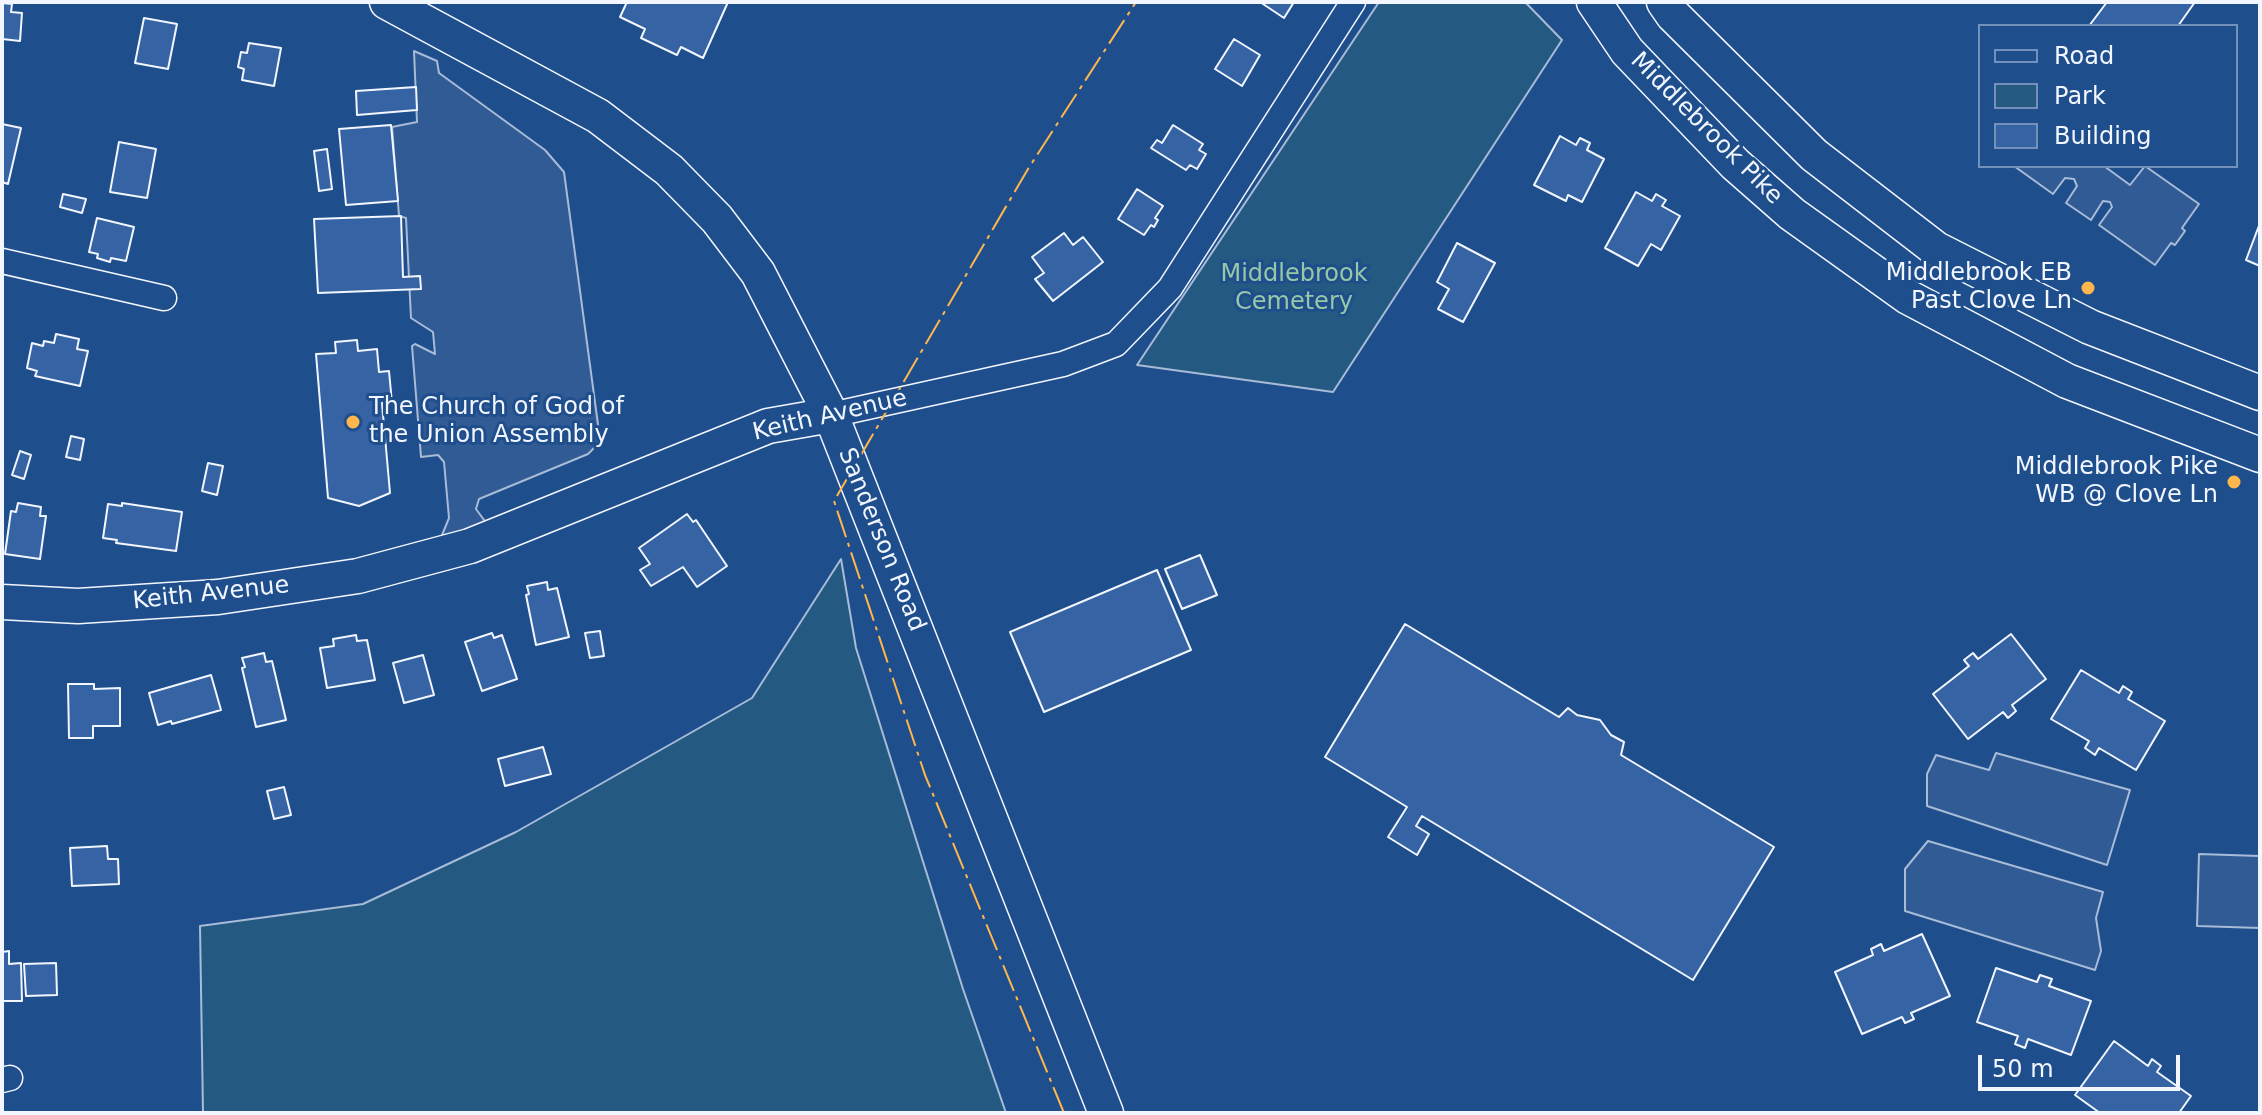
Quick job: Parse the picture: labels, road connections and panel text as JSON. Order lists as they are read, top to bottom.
{
  "streets": {
    "street": ["Middlebrook Pike", "Keith Avenue", "Sanderson Road"]
  },
  "crossings": [
    ["Keith Avenue", "Sanderson Road"]
  ],
  "parks": ["Middlebrook Cemetery"],
  "places": ["Middlebrook EB Past Clove Ln", "The Church of God of the Union Assembly", "Middlebrook Pike WB @ Clove Ln"],
  "legend": ["Road", "Park", "Building"],
  "scale_bar": "50 m"
}
